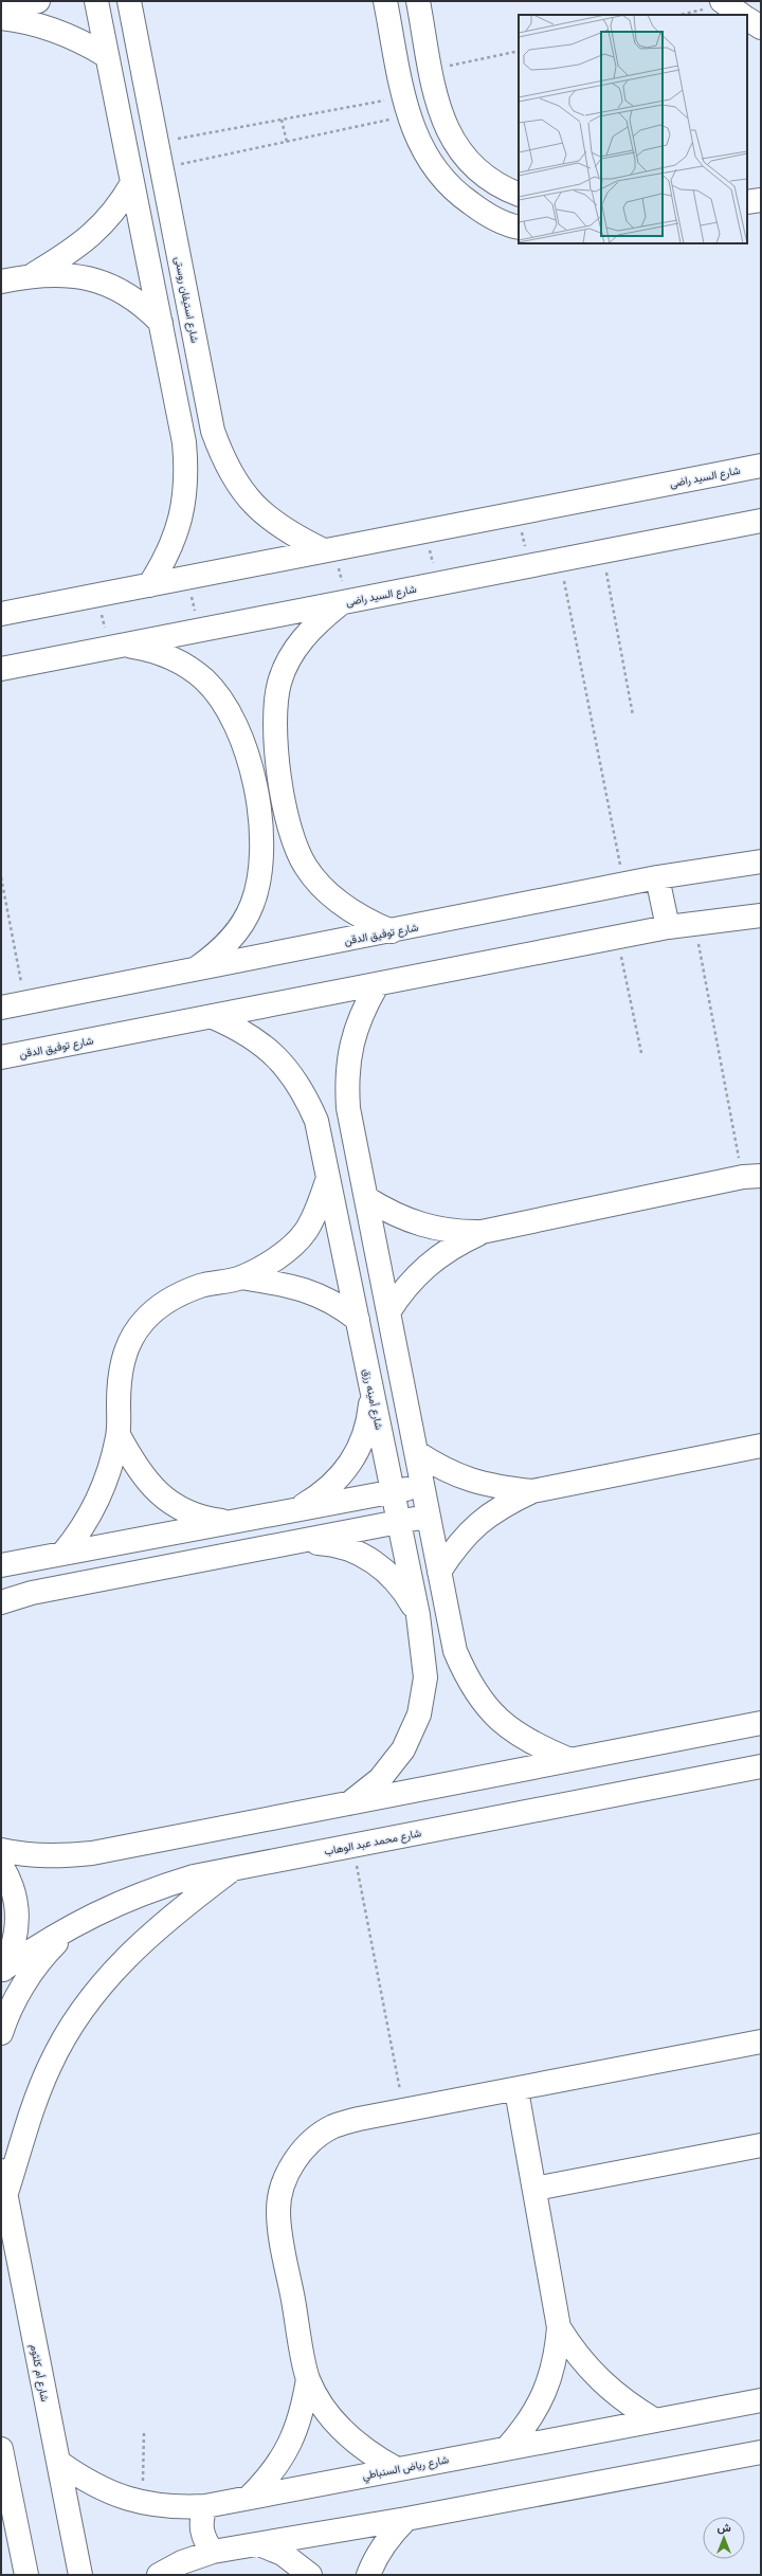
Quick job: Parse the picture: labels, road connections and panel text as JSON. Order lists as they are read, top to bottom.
{
  "streets": {
    "street": [
      "شارع استيفان روستى",
      "شارع السيد راضى",
      "شارع توفيق الدقن",
      "شارع أمينه رزق",
      "شارع محمد عبد الوهاب",
      "شارع أم كلثوم",
      "شارع رياض السنباطي"
    ]
  },
  "crossings": [
    ["شارع استيفان روستى", "شارع السيد راضى"],
    ["شارع توفيق الدقن", "شارع أمينه رزق"],
    ["شارع أم كلثوم", "شارع رياض السنباطي"]
  ],
  "north": "top"
}
